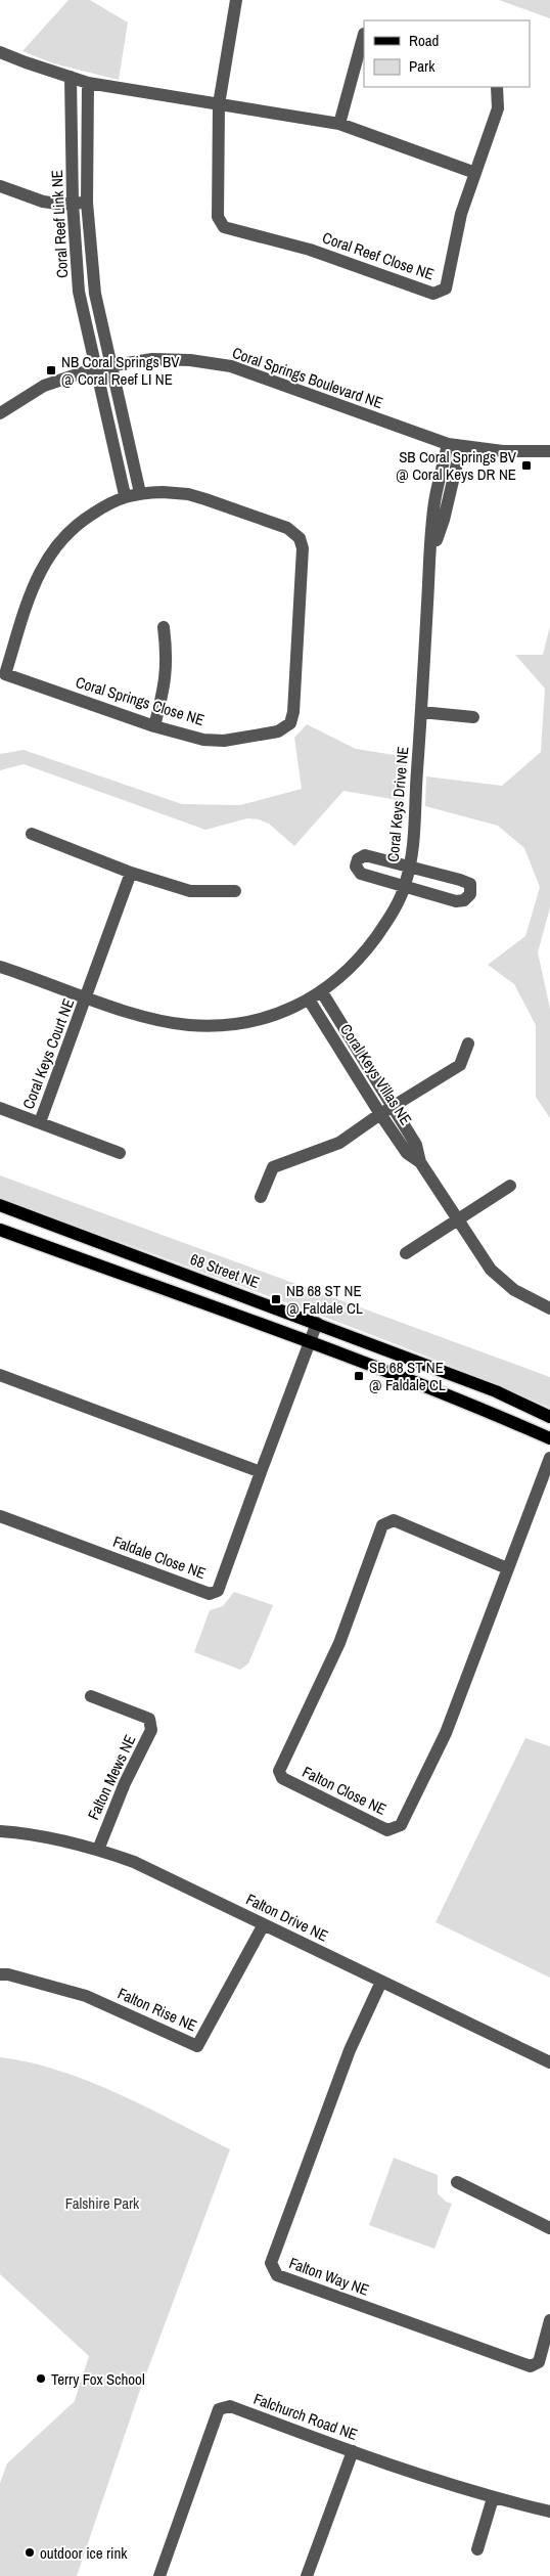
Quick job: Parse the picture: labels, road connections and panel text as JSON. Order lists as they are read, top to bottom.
{
  "streets": {
    "main road": ["68 Street NE"],
    "street": [
      "Coral Reef Link NE",
      "Coral Reef Close NE",
      "Coral Springs Boulevard NE",
      "Coral Springs Close NE",
      "Coral Keys Drive NE",
      "Coral Keys Court NE",
      "Coral Keys Villas NE",
      "Faldale Close NE",
      "Falton Mews NE",
      "Falton Close NE",
      "Falton Drive NE",
      "Falton Rise NE",
      "Falton Way NE",
      "Falchurch Road NE"
    ]
  },
  "crossings": [
    ["Coral Reef Link NE", "Coral Springs Boulevard NE"],
    ["Coral Springs Boulevard NE", "Coral Keys Drive NE"],
    ["Coral Keys Drive NE", "Coral Keys Court NE"],
    ["Coral Keys Drive NE", "Coral Keys Villas NE"],
    ["68 Street NE", "Faldale Close NE"],
    ["Falton Mews NE", "Falton Drive NE"],
    ["Falton Drive NE", "Falton Rise NE"],
    ["Falton Drive NE", "Falton Way NE"]
  ],
  "parks": ["Falshire Park"],
  "places": {
    "transit": [
      "NB Coral Springs BV @ Coral Reef LI NE",
      "SB Coral Springs BV @ Coral Keys DR NE",
      "NB 68 ST NE @ Faldale CL",
      "SB 68 ST NE @ Faldale CL"
    ],
    "other": ["Terry Fox School", "outdoor ice rink"]
  },
  "legend": ["Road", "Park"]
}
